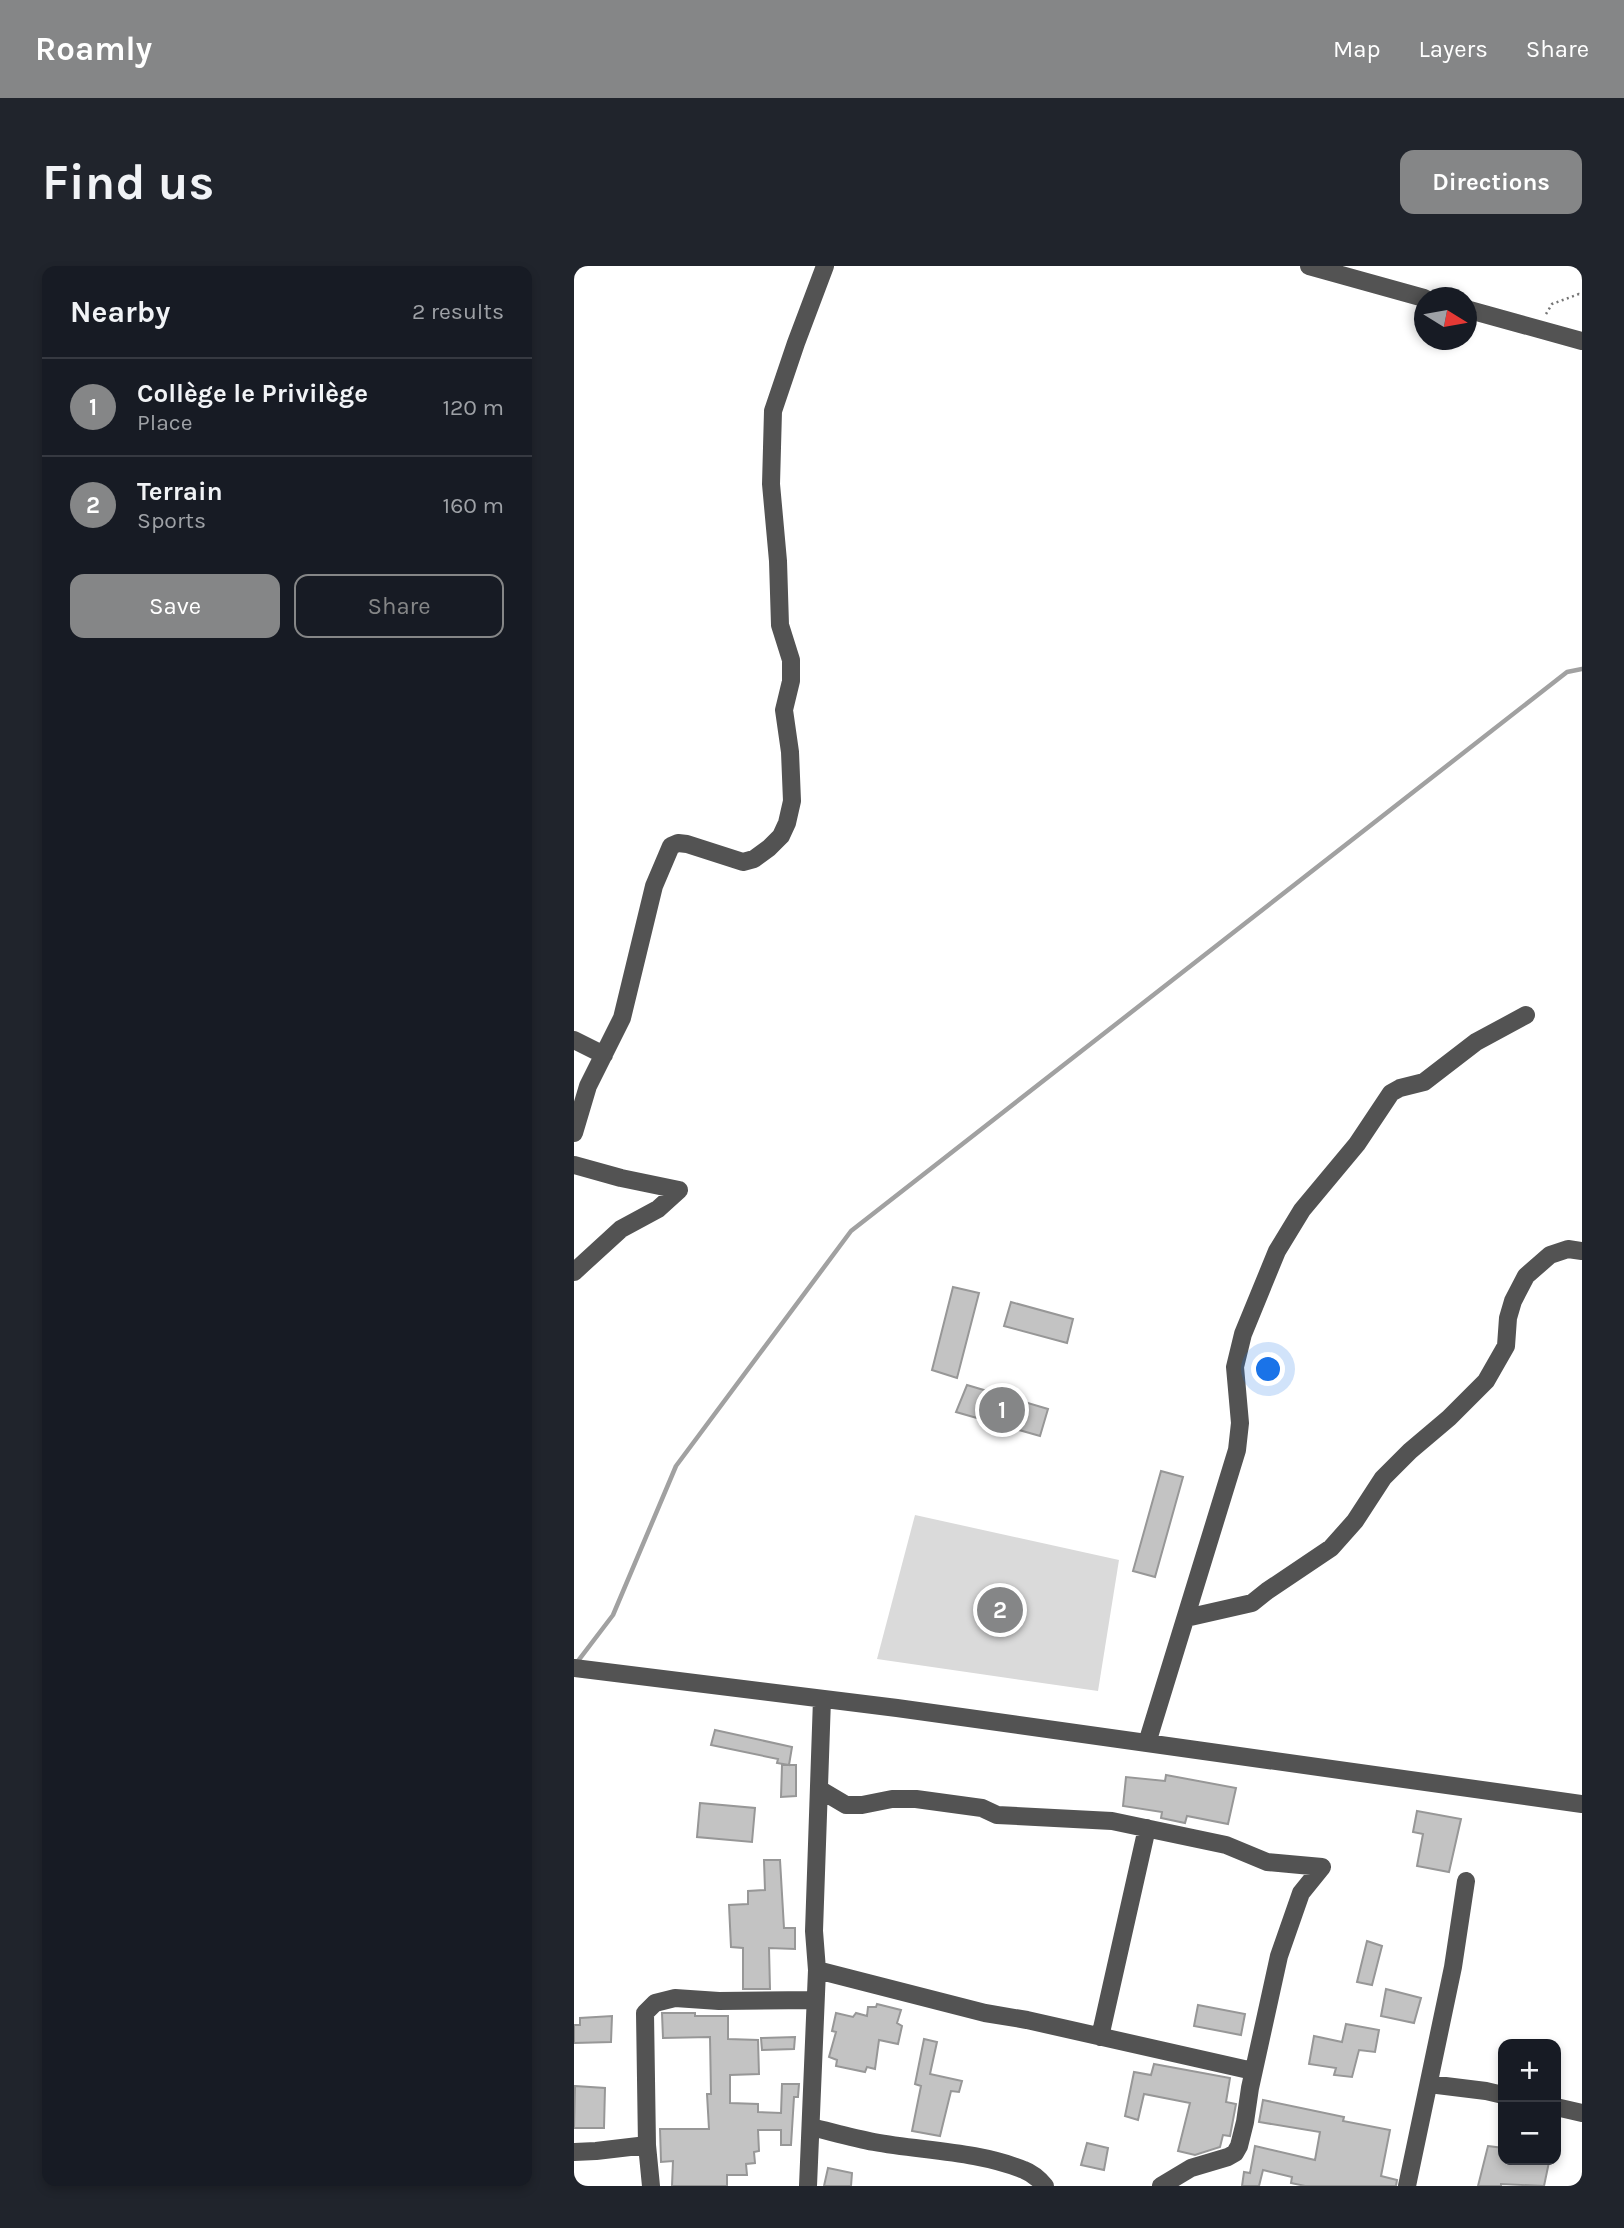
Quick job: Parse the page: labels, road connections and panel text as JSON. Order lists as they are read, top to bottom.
{
  "north": "right",
  "page": {
    "header": "Roamly",
    "nav": ["Map", "Layers", "Share"],
    "buttons": [
      "Directions",
      ["Save", "Share"]
    ],
    "title": "Find us",
    "heading": ["Nearby", "2 results"],
    "list": [
      {
        "mark": "1",
        "name": "Collège le Privilège",
        "note": "Place",
        "value": "120 m"
      },
      {
        "mark": "2",
        "name": "Terrain",
        "note": "Sports",
        "value": "160 m"
      }
    ],
    "pins": ["1", "2"],
    "map_buttons": ["+", "−"]
  }
}
